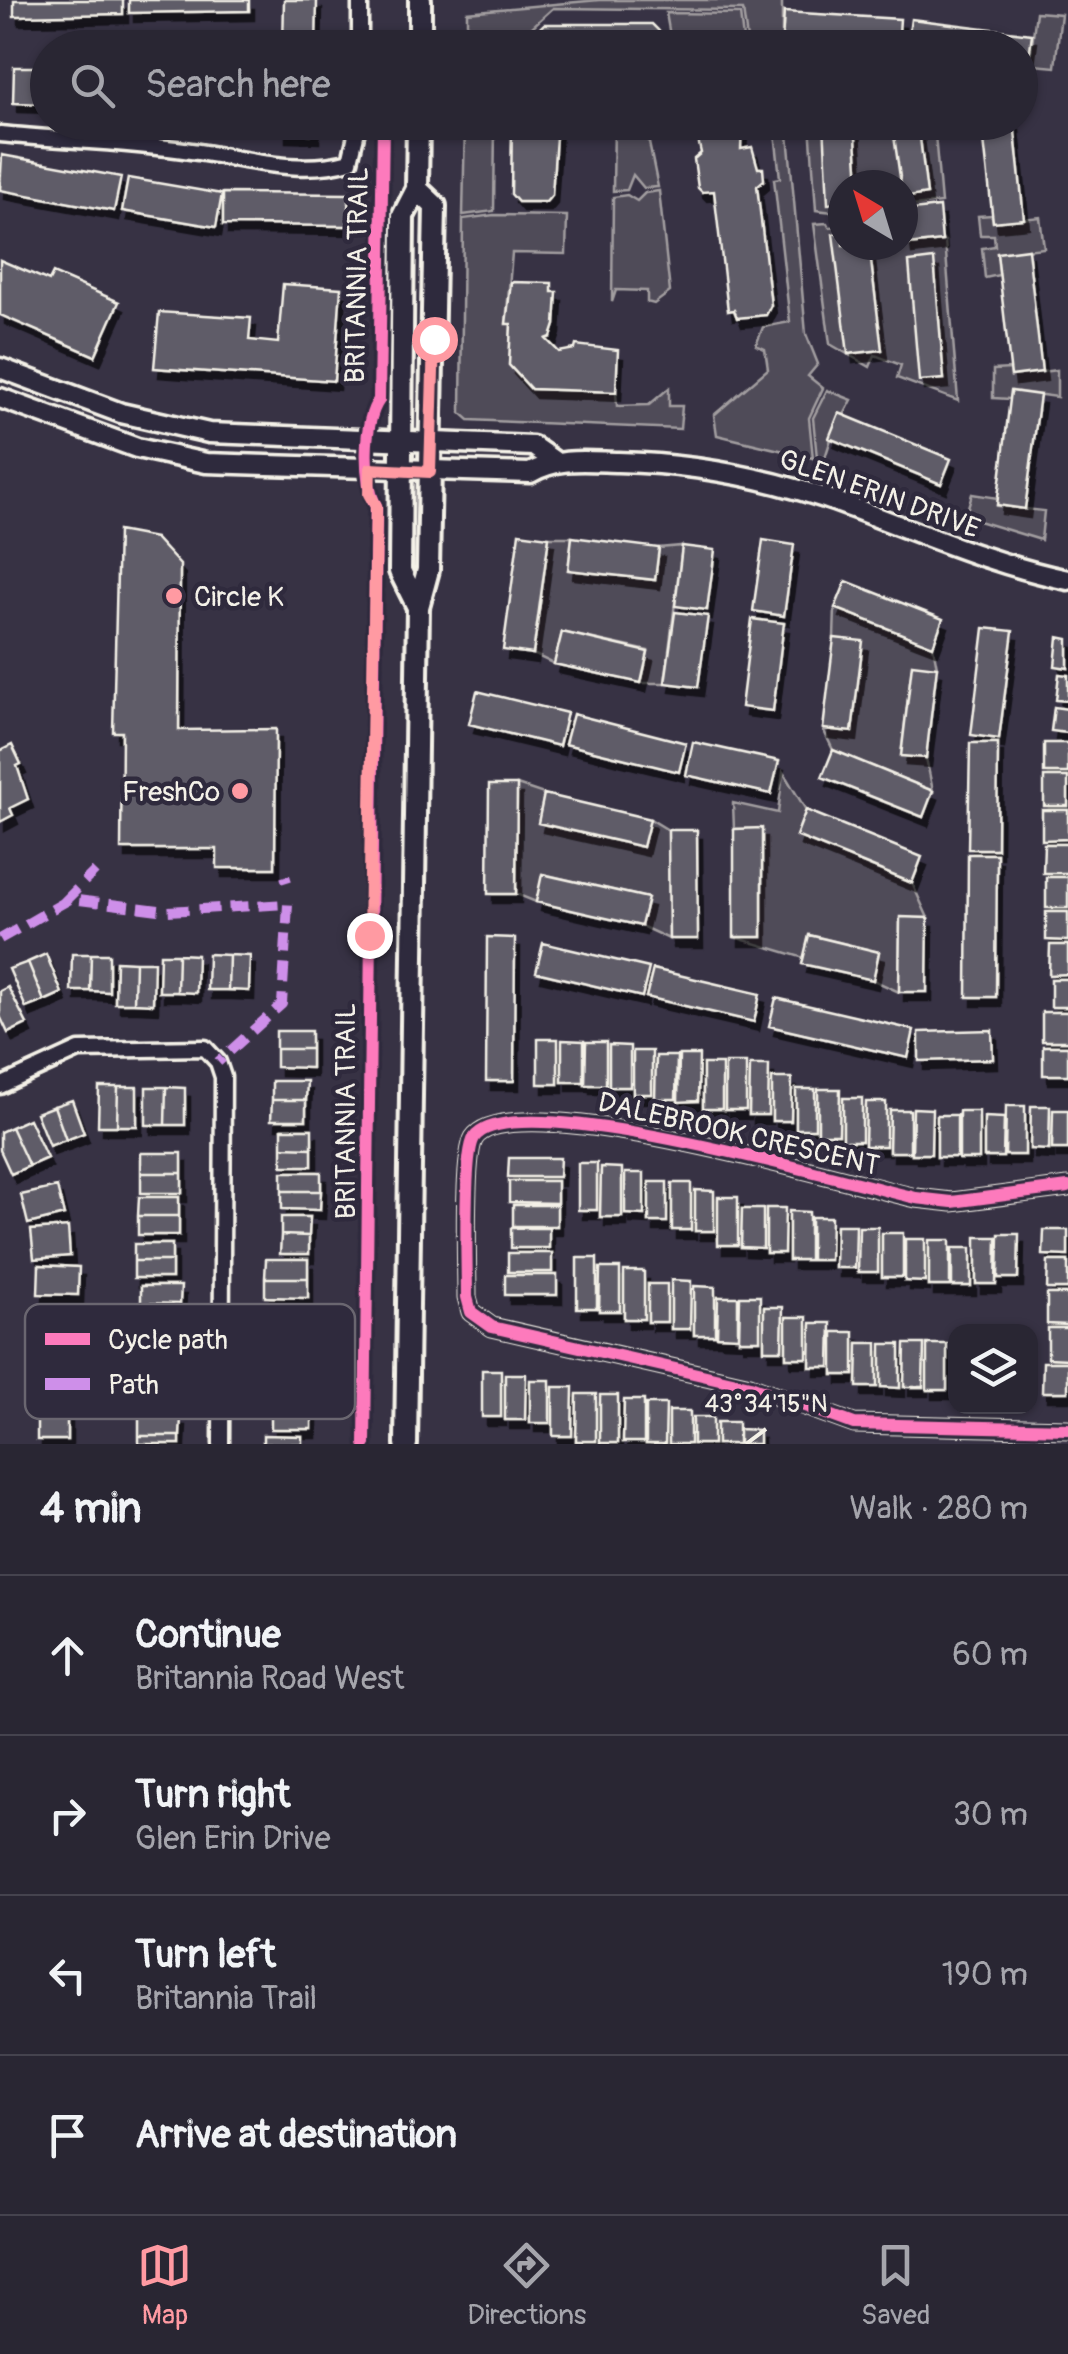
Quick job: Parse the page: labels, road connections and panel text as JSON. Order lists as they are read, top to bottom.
{
  "streets": {
    "street": ["GLEN ERIN DRIVE", "DALEBROOK CRESCENT"],
    "cycle path": ["BRITANNIA TRAIL"]
  },
  "places": ["Circle K", "FreshCo"],
  "legend": ["Cycle path", "Path"],
  "north": "top left",
  "page": {
    "search": "Search here",
    "heading": ["4 min", "Walk · 280 m"],
    "list": [
      ["Continue", "Britannia Road West", "60 m"],
      ["Turn right", "Glen Erin Drive", "30 m"],
      ["Turn left", "Britannia Trail", "190 m"],
      "Arrive at destination"
    ],
    "nav": ["Map", "Directions", "Saved"]
  },
  "coordinates": ["43°34'15\"N"]
}
